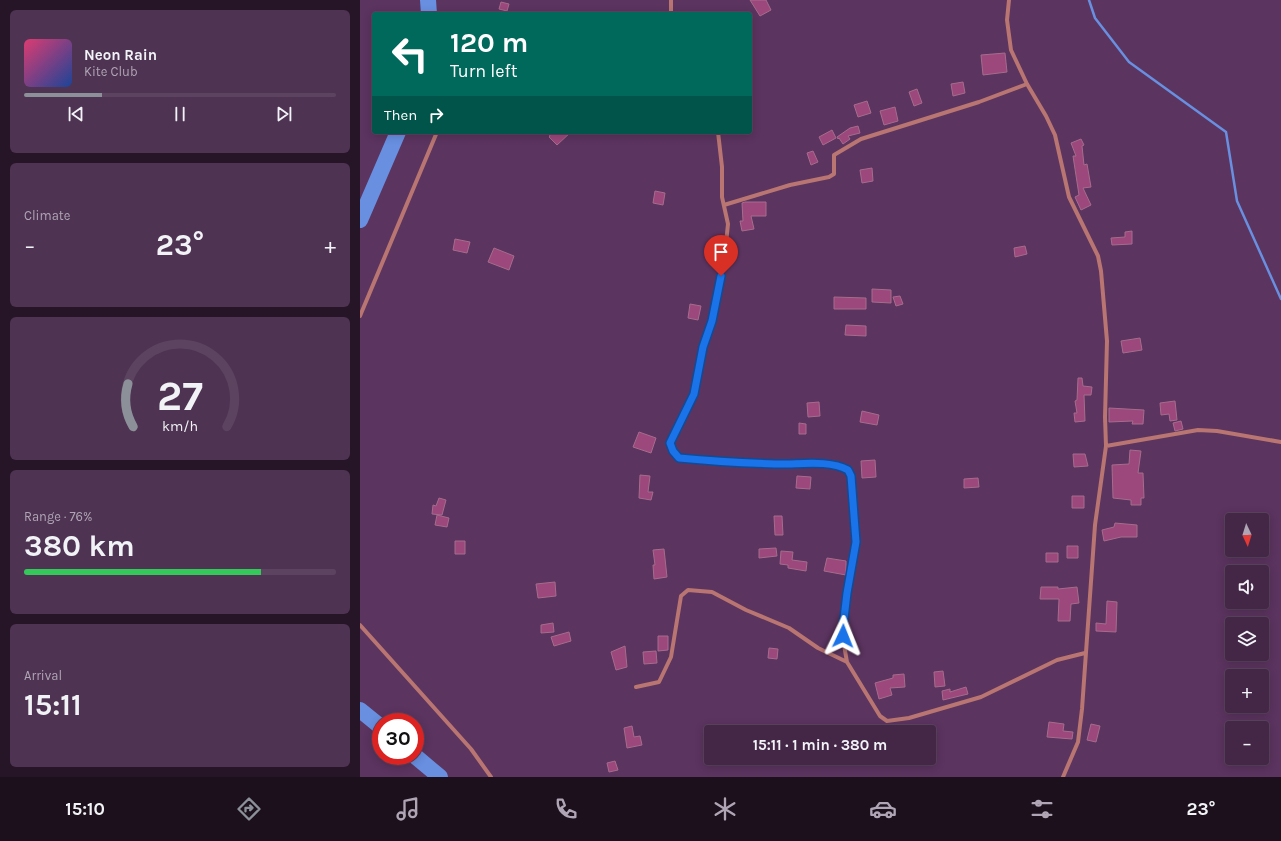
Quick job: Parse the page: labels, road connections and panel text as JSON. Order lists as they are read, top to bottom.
{
  "north": "bottom",
  "page": {
    "turn": ["120 m", "Turn left"],
    "song": ["Neon Rain", "Kite Club"],
    "then": "Then",
    "tile": [
      "Climate",
      ["Range · 76%", "380 km"],
      ["Arrival", "15:11"]
    ],
    "heat": ["−", "23°", "+"],
    "map_buttons": ["+", "−"],
    "limit": "30",
    "trip": "15:11 · 1 min · 380 m",
    "tabs": ["15:10", "23°"],
    "gauge": ["27", "km/h"]
  }
}
